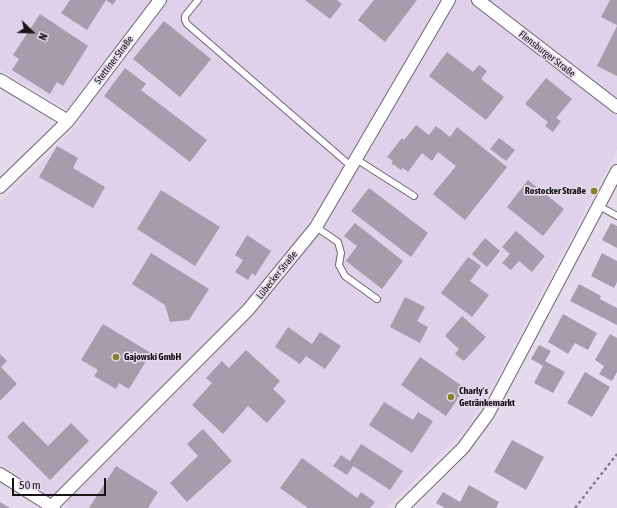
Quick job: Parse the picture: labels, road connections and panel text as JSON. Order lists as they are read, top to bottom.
{
  "streets": {
    "street": ["Flensburger Straße", "Stettiner Straße", "Lübecker Straße"]
  },
  "places": ["Rostocker Straße", "Gajowski GmbH", "Charly´s Getränkemarkt"],
  "scale_bar": "50 m",
  "north": "bottom right"
}
